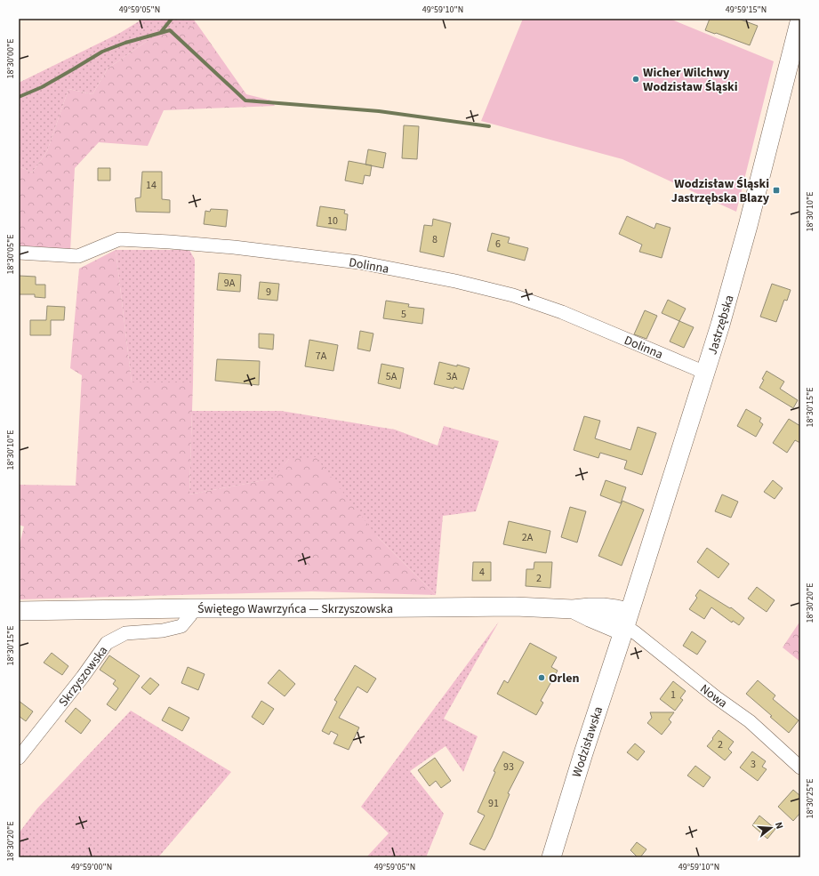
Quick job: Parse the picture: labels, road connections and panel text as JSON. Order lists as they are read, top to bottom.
{
  "streets": {
    "main road": ["Jastrzębska", "Świętego Wawrzyńca — Skrzyszowska", "Wodzisławska"],
    "street": ["Dolinna", "Skrzyszowska", "Nowa"]
  },
  "crossings": [
    ["Dolinna", "Jastrzębska"],
    ["Jastrzębska", "Świętego Wawrzyńca — Skrzyszowska"],
    ["Jastrzębska", "Nowa"],
    ["Jastrzębska", "Wodzisławska"],
    ["Świętego Wawrzyńca — Skrzyszowska", "Skrzyszowska"],
    ["Świętego Wawrzyńca — Skrzyszowska", "Nowa"],
    ["Świętego Wawrzyńca — Skrzyszowska", "Wodzisławska"],
    ["Nowa", "Wodzisławska"]
  ],
  "places": {
    "other": ["Wicher Wilchwy Wodzisław Śląski", "Orlen"],
    "transit": ["Wodzisław Śląski Jastrzębska Blazy"]
  },
  "house_numbers": [
    "14",
    "10",
    "8",
    "6",
    "9A",
    "9",
    "5",
    "7A",
    "5A",
    "3A",
    "2A",
    "4",
    "2",
    "1",
    "2",
    "3",
    "93",
    "91"
  ],
  "north": "right",
  "coordinates": [
    "49°59'05\"N",
    "49°59'10\"N",
    "49°59'15\"N",
    "18°30'00\"E",
    "18°30'10\"E",
    "18°30'05\"E",
    "18°30'15\"E",
    "18°30'20\"E",
    "18°30'25\"E",
    "49°59'00\"N"
  ]
}
